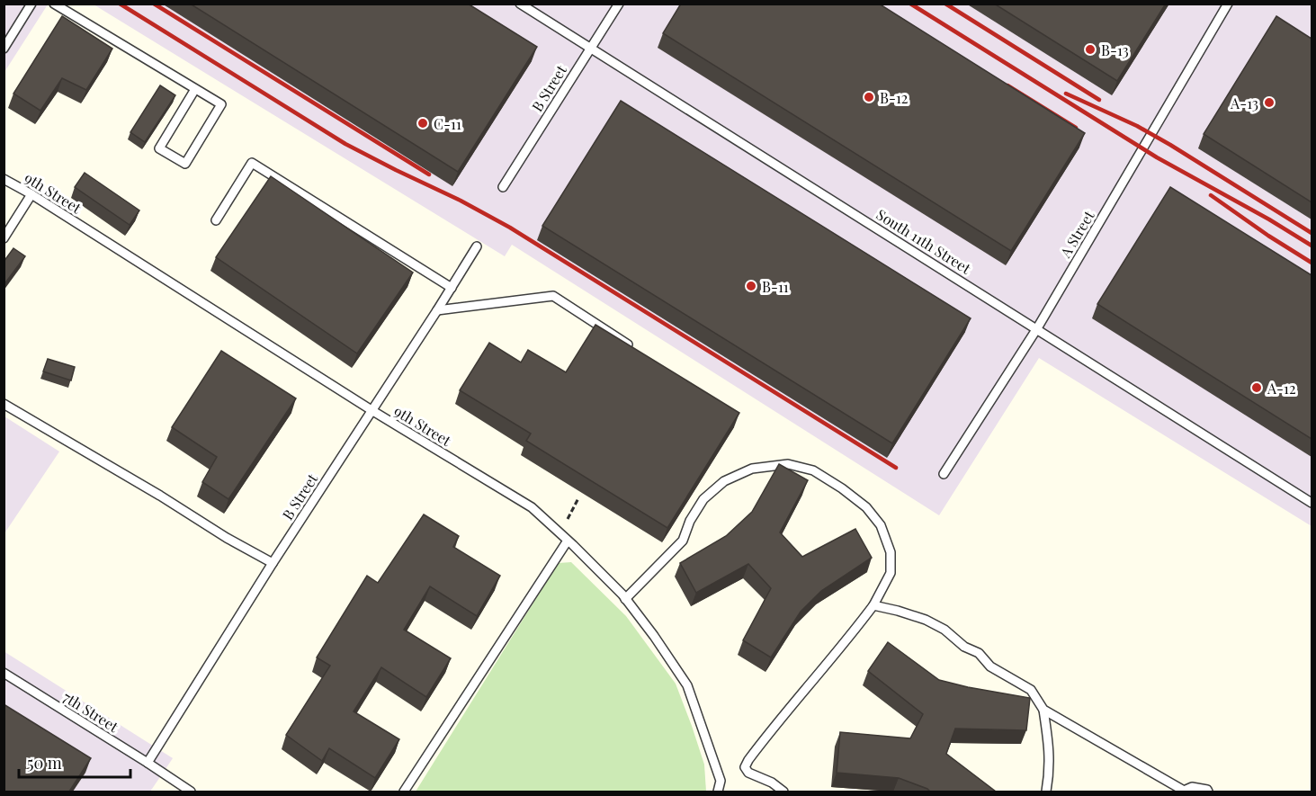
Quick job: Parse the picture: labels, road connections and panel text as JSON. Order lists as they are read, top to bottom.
{
  "streets": {
    "lane": [
      "B Street",
      "9th Street",
      "A Street",
      "South 11th Street",
      "7th Street"
    ]
  },
  "crossings": [
    ["B Street", "9th Street"],
    ["B Street", "South 11th Street"],
    ["B Street", "7th Street"],
    ["A Street", "South 11th Street"]
  ],
  "places": [
    "B-13",
    "B-12",
    "A-13",
    "C-11",
    "B-11",
    "A-12"
  ],
  "scale_bar": "50 m"
}
